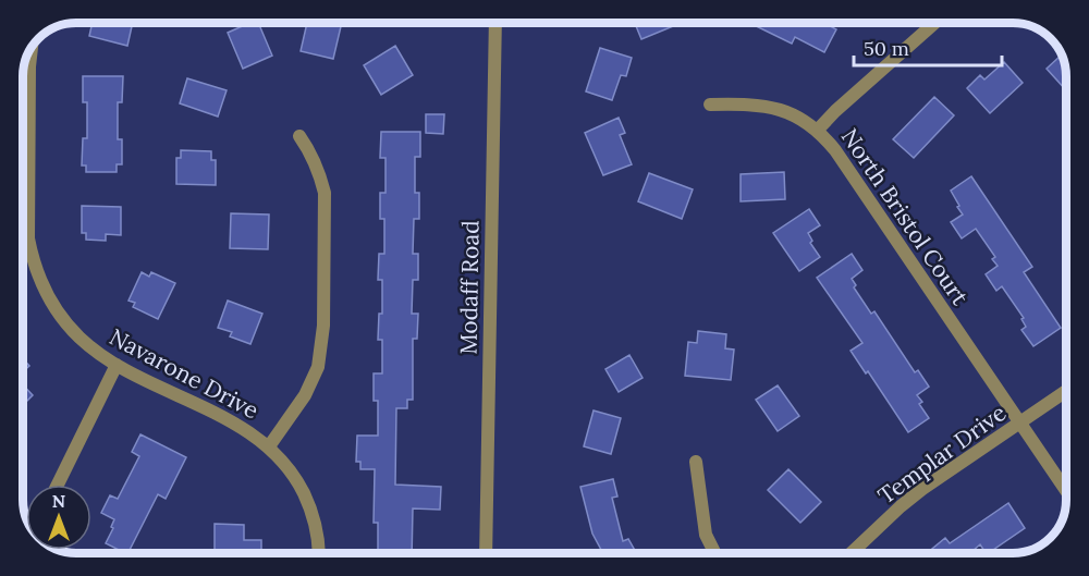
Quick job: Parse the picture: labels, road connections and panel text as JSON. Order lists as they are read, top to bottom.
{
  "streets": {
    "street": [
      "North Bristol Court",
      "Modaff Road",
      "Navarone Drive",
      "Templar Drive"
    ]
  },
  "crossings": [
    ["North Bristol Court", "Templar Drive"]
  ],
  "scale_bar": "50 m",
  "north": "top"
}
